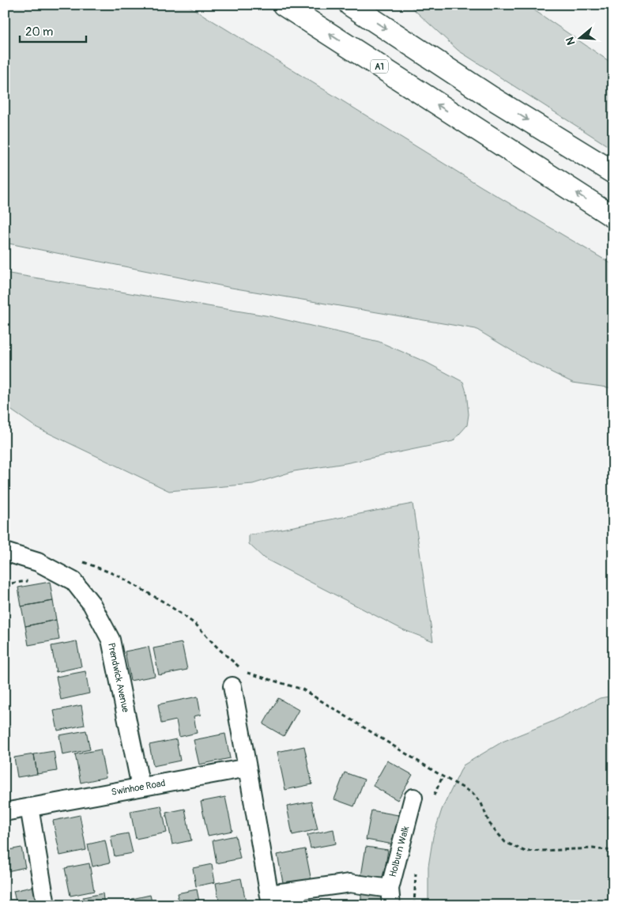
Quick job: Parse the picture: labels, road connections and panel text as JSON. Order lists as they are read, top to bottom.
{
  "streets": {
    "highway": ["A1"],
    "street": ["Prendwick Avenue", "Swinhoe Road", "Holburn Walk"]
  },
  "crossings": [
    ["Prendwick Avenue", "Swinhoe Road"]
  ],
  "scale_bar": "20 m",
  "north": "left"
}
